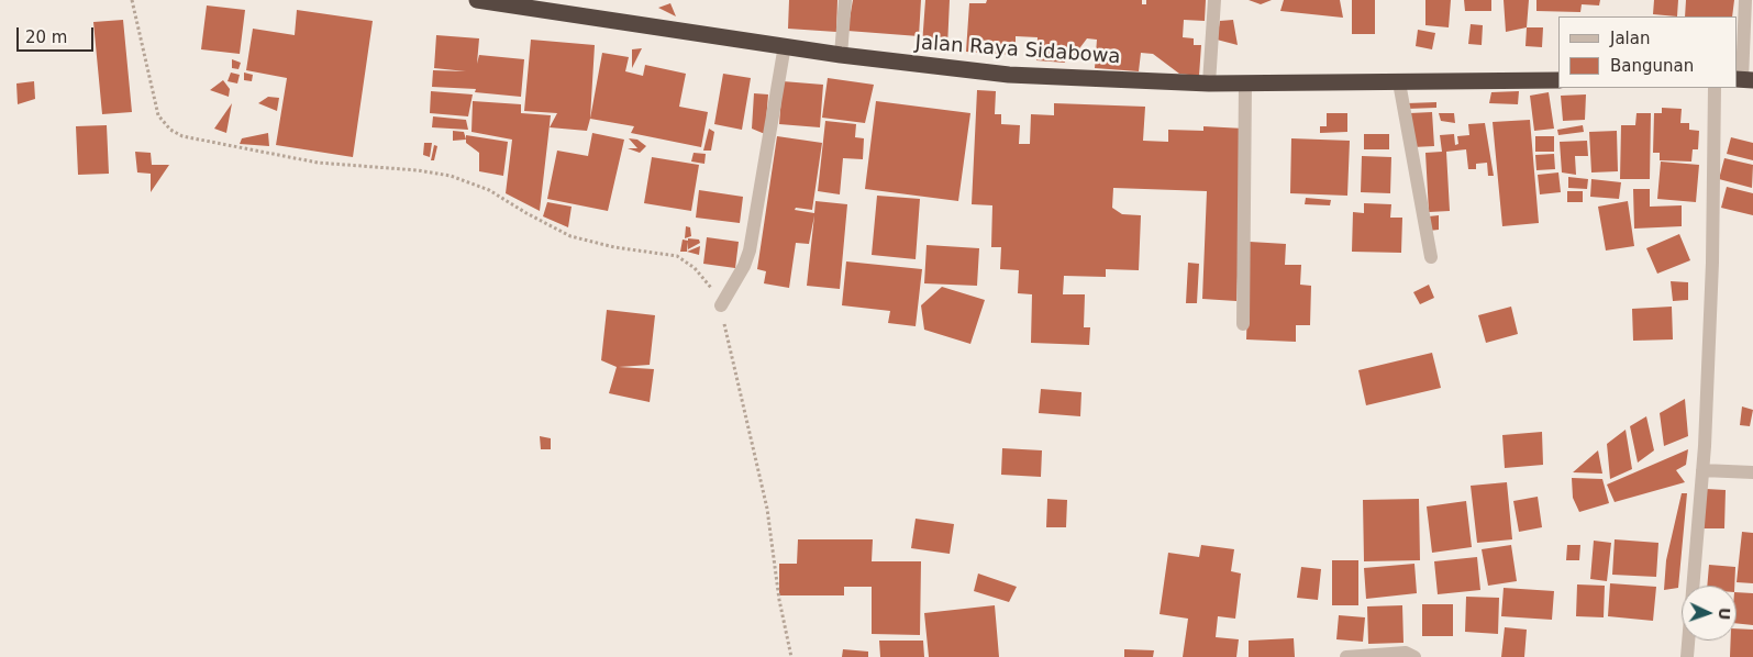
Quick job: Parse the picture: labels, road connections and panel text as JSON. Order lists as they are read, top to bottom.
{
  "streets": {
    "highway": ["Jalan Raya Sidabowa"]
  },
  "legend": ["Jalan", "Bangunan"],
  "scale_bar": "20 m",
  "north": "right"
}
